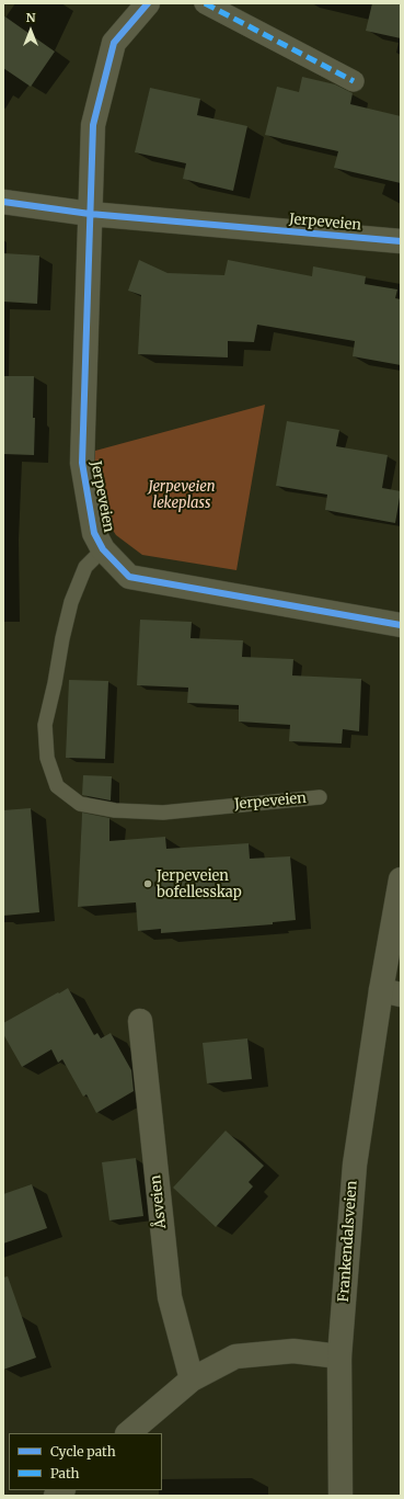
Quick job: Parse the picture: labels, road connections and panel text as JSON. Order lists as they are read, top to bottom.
{
  "streets": {
    "street": ["Jerpeveien", "Åsveien", "Frankendalsveien"]
  },
  "parks": ["Jerpeveien lekeplass"],
  "places": ["Jerpeveien bofellesskap"],
  "legend": ["Cycle path", "Path"],
  "north": "top"
}
